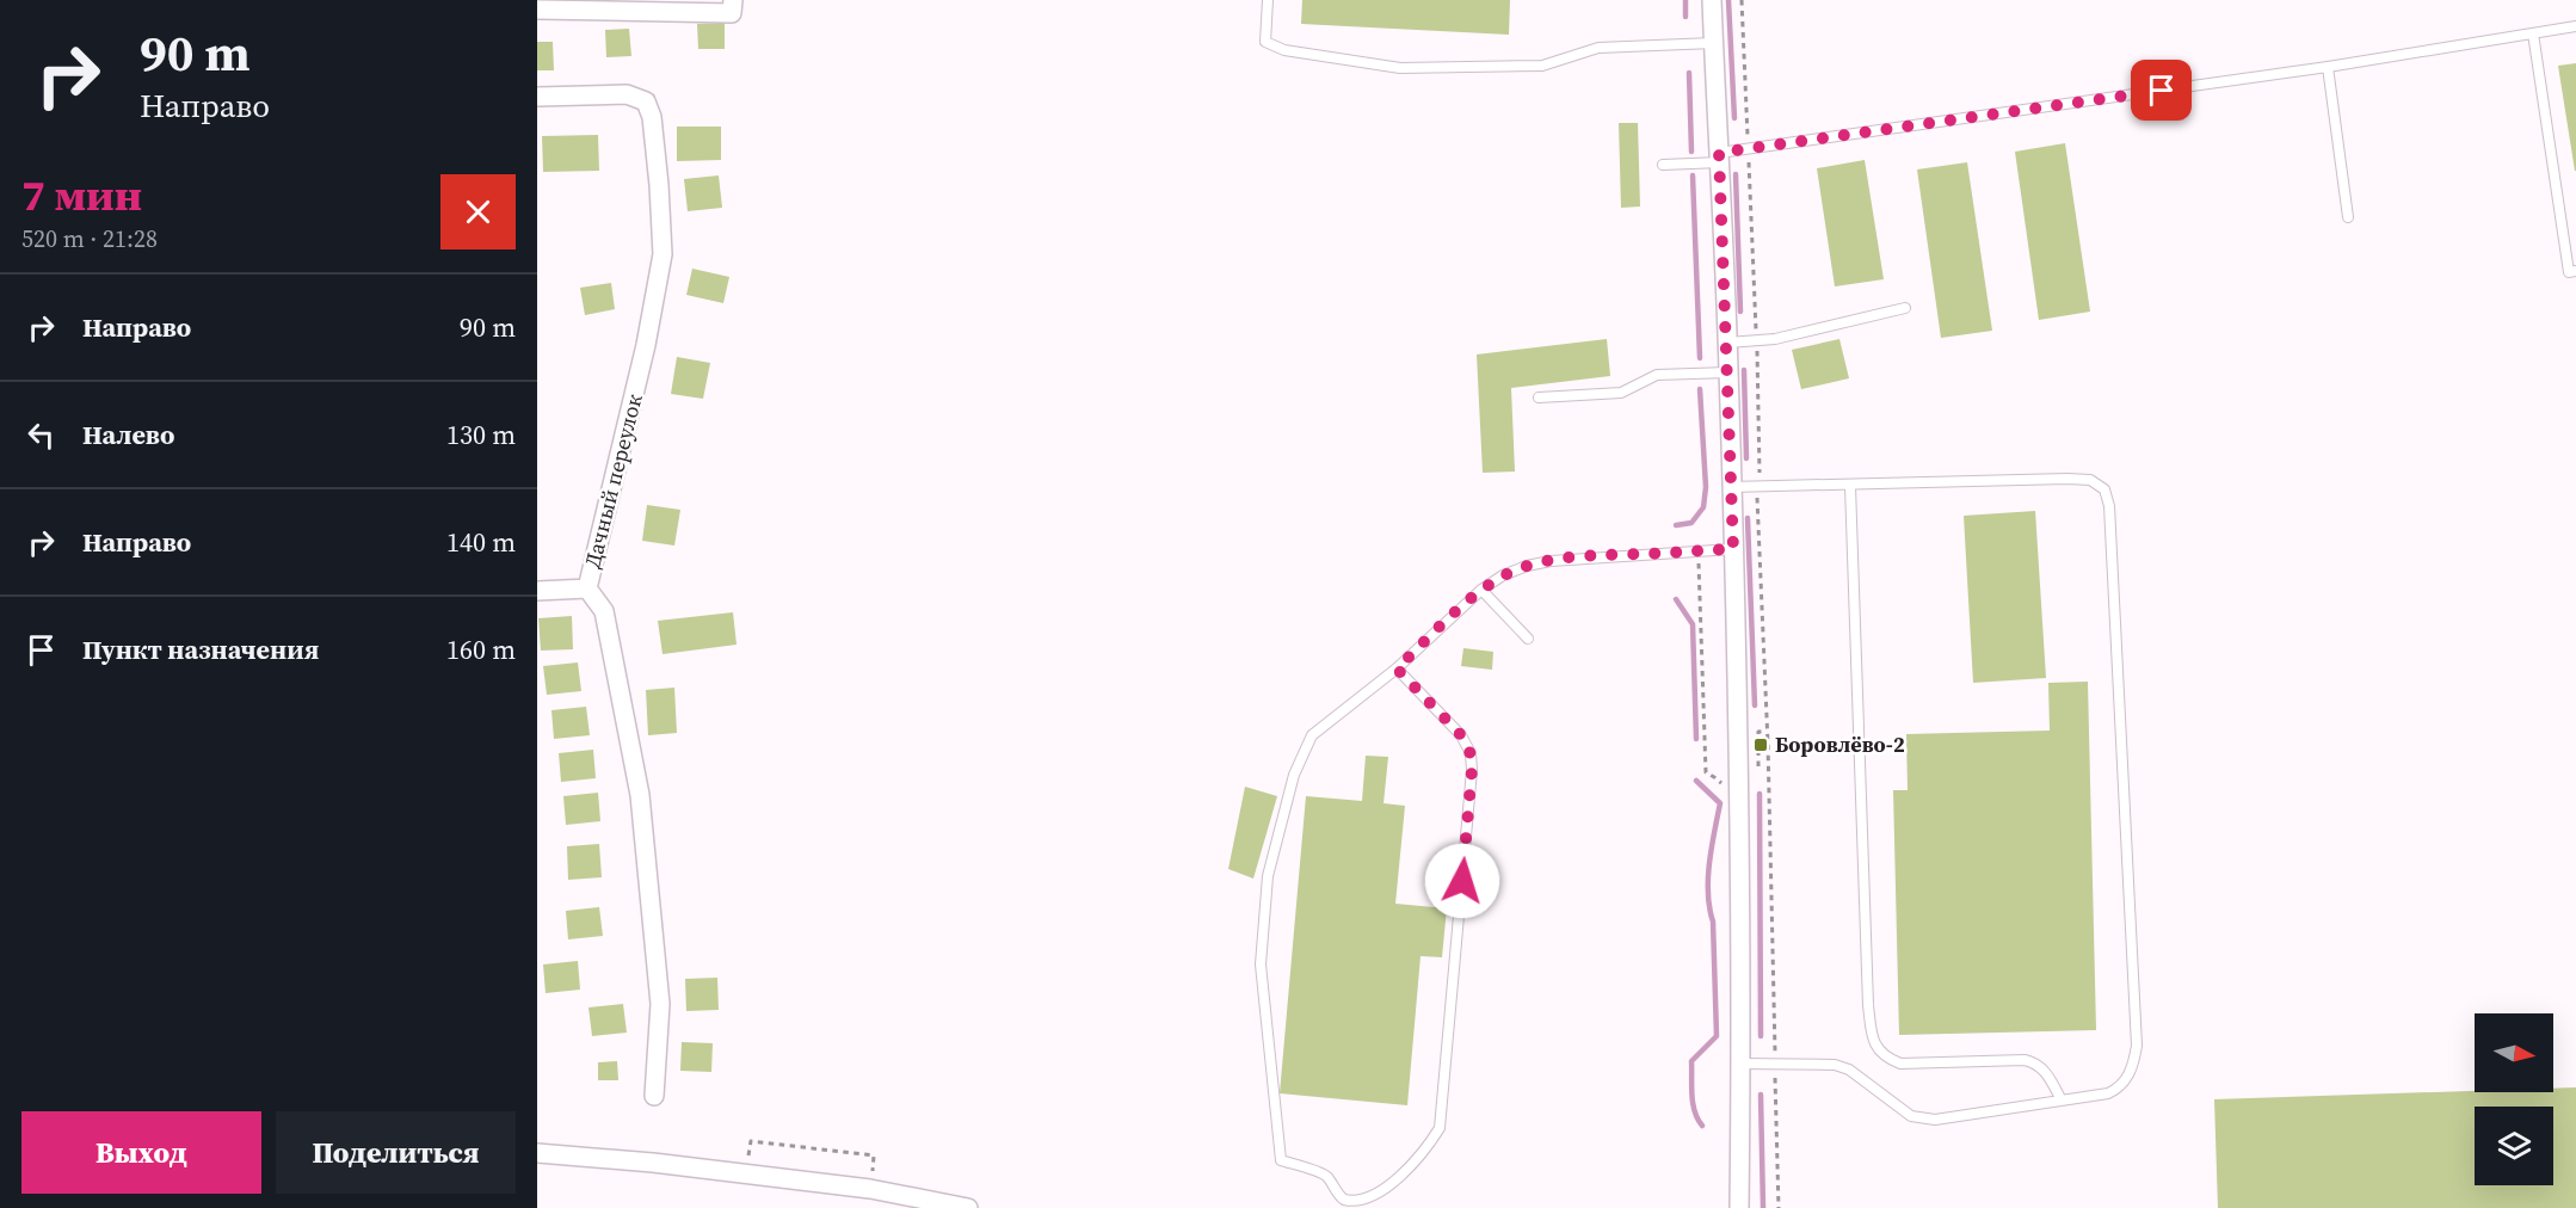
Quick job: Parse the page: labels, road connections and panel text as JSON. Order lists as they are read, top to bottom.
{
  "streets": {
    "street": ["Дачный переулок"]
  },
  "places": {
    "transit": ["Боровлёво-2"]
  },
  "north": "right",
  "page": {
    "turn": ["90 m", "Направо"],
    "heading": ["7 мин", "520 m · 21:28"],
    "list": [
      {
        "name": "Направо",
        "value": "90 m"
      },
      {
        "name": "Налево",
        "value": "130 m"
      },
      {
        "name": "Направо",
        "value": "140 m"
      },
      {
        "name": "Пункт назначения",
        "value": "160 m"
      }
    ],
    "buttons": ["Выход", "Поделиться"]
  }
}
